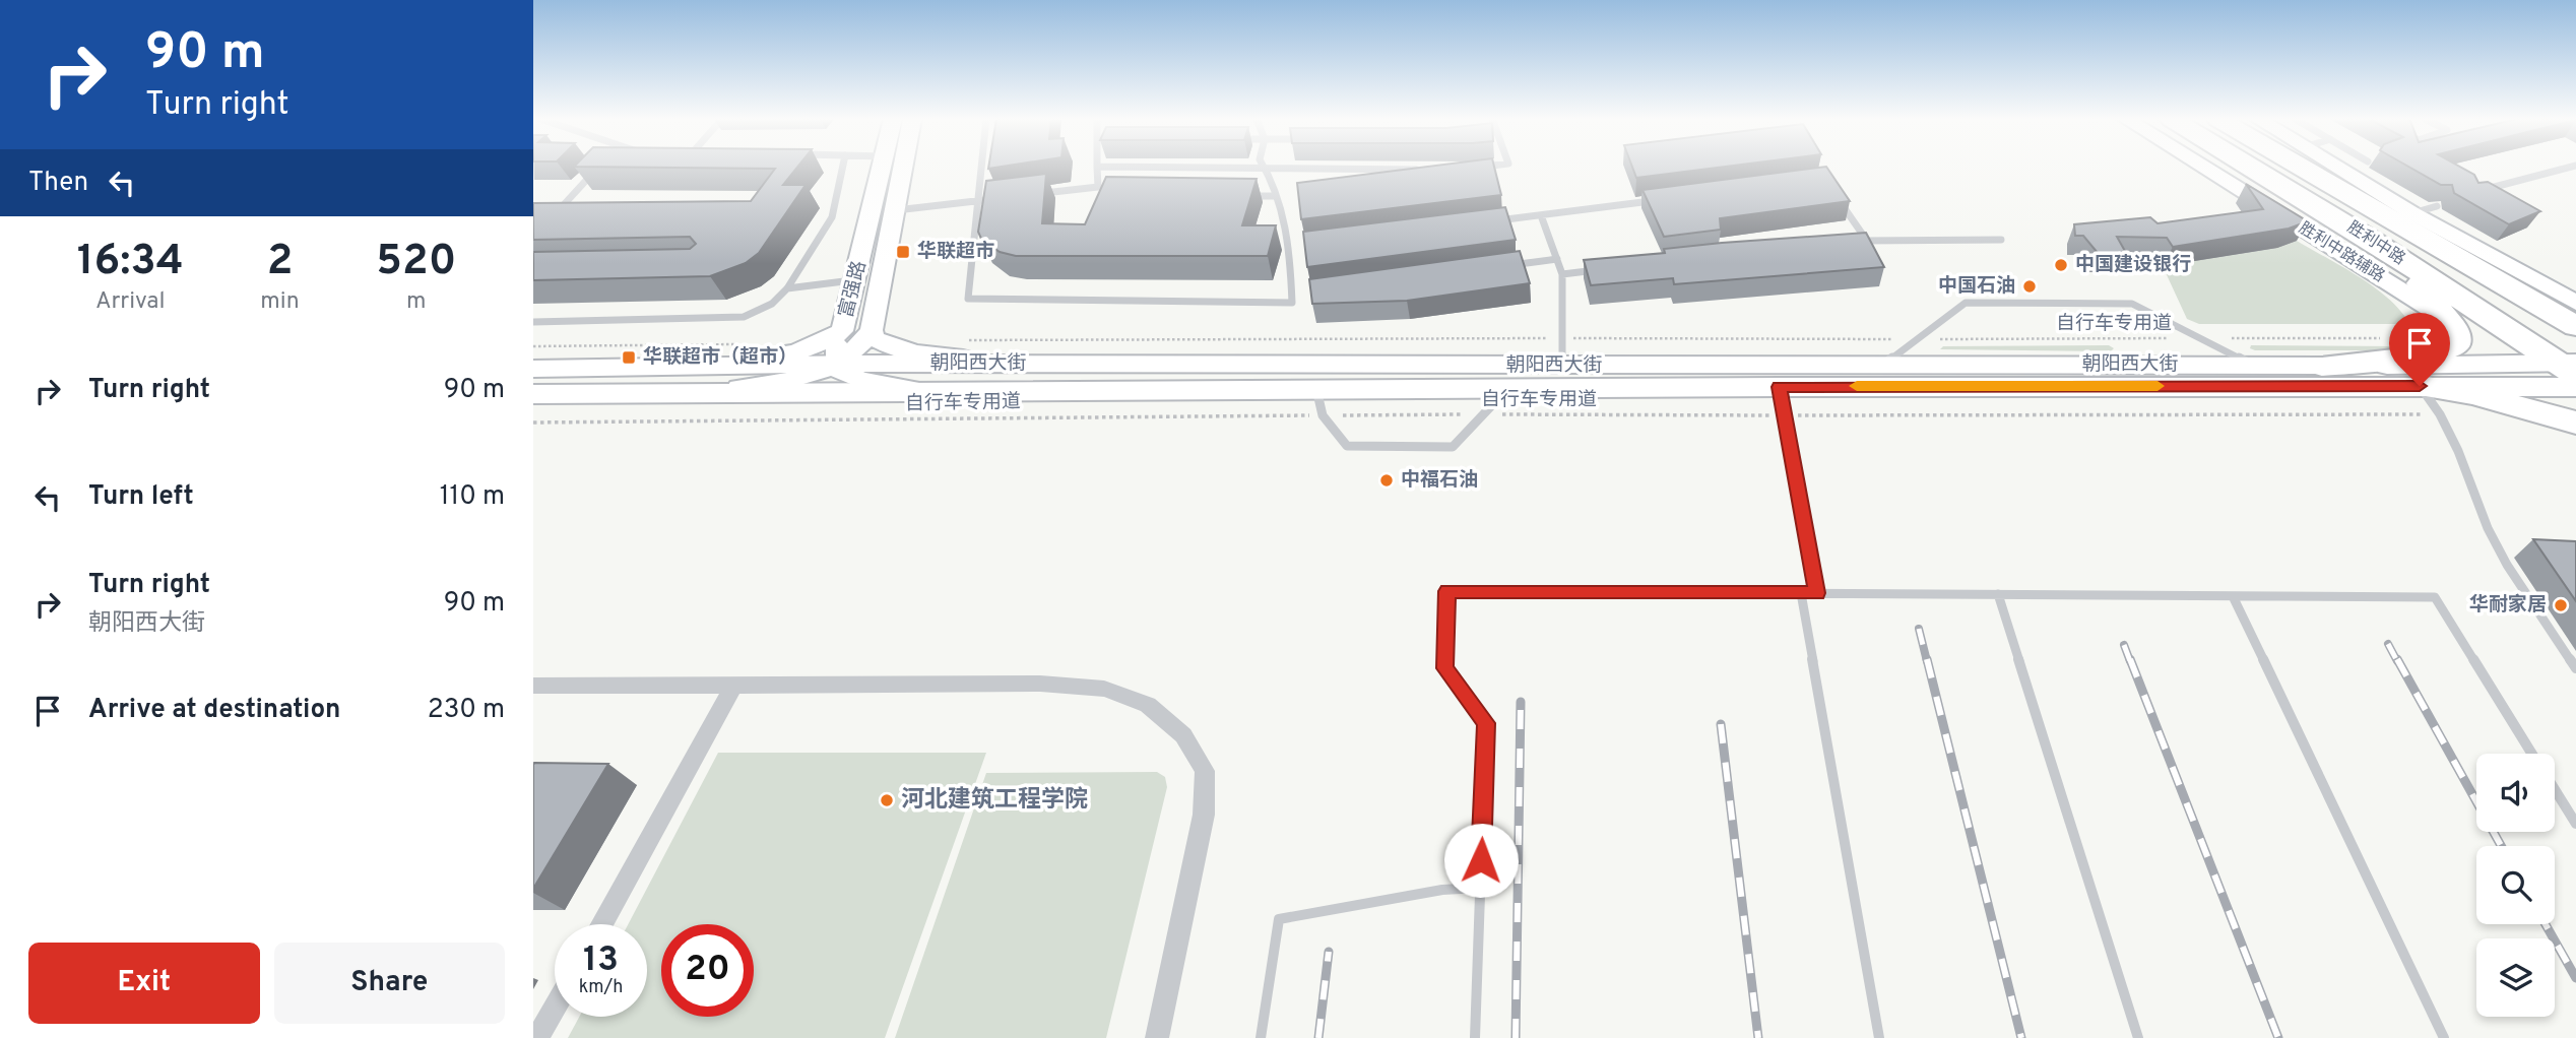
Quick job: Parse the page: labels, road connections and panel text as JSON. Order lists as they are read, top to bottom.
{
  "streets": {
    "highway": ["胜利中路"],
    "main road": ["胜利中路辅路", "富强路", "朝阳西大街"],
    "path": ["自行车专用道"]
  },
  "crossings": [
    ["胜利中路", "朝阳西大街"],
    ["富强路", "朝阳西大街"]
  ],
  "places": {
    "transit": ["华联超市", "华联超市（超市）"],
    "other": [
      "中国建设银行",
      "中国石油",
      "中福石油",
      "华耐家居",
      "河北建筑工程学院"
    ]
  },
  "page": {
    "turn": ["90 m", "Turn right"],
    "then": "Then",
    "eta": [
      "16:34",
      "Arrival",
      "2",
      "min",
      "520",
      "m"
    ],
    "list": [
      {
        "name": "Turn right",
        "value": "90 m"
      },
      {
        "name": "Turn left",
        "value": "110 m"
      },
      {
        "name": "Turn right",
        "note": "朝阳西大街",
        "value": "90 m"
      },
      {
        "name": "Arrive at destination",
        "value": "230 m"
      }
    ],
    "speed": "13 km/h",
    "limit": "20",
    "buttons": ["Exit", "Share"]
  }
}
